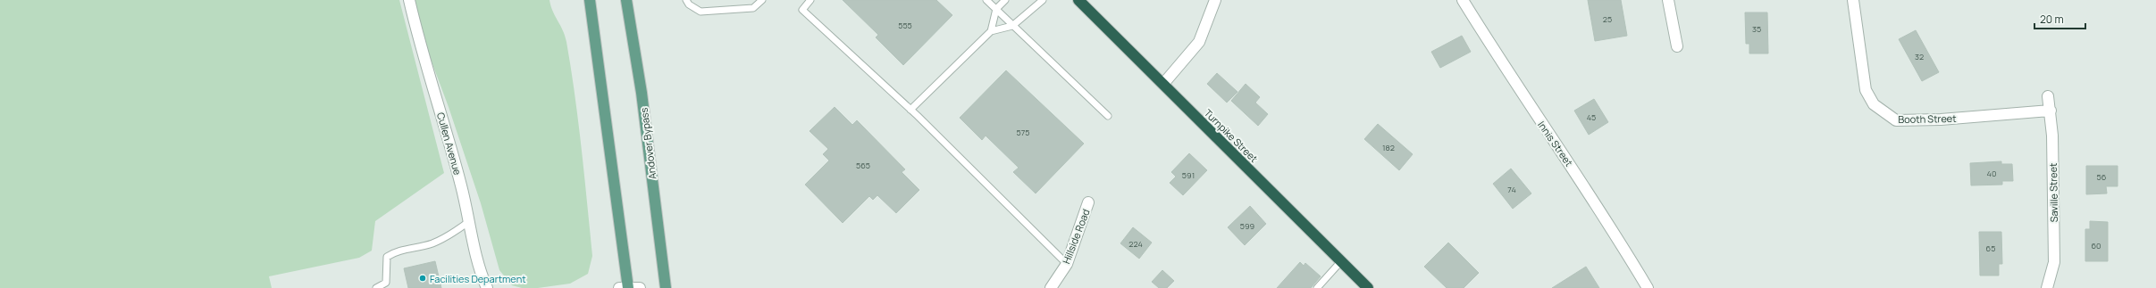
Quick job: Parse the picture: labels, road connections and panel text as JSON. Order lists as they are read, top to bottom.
{
  "streets": {
    "highway": ["Turnpike Street"],
    "main road": ["Andover Bypass"],
    "street": [
      "Booth Street",
      "Cullen Avenue",
      "Innis Street",
      "Saville Street",
      "Hillside Road"
    ]
  },
  "crossings": [
    ["Booth Street", "Saville Street"]
  ],
  "places": ["Facilities Department"],
  "house_numbers": [
    "25",
    "555",
    "35",
    "32",
    "45",
    "575",
    "182",
    "565",
    "40",
    "591",
    "56",
    "74",
    "599",
    "224",
    "60",
    "65"
  ],
  "scale_bar": "20 m"
}
